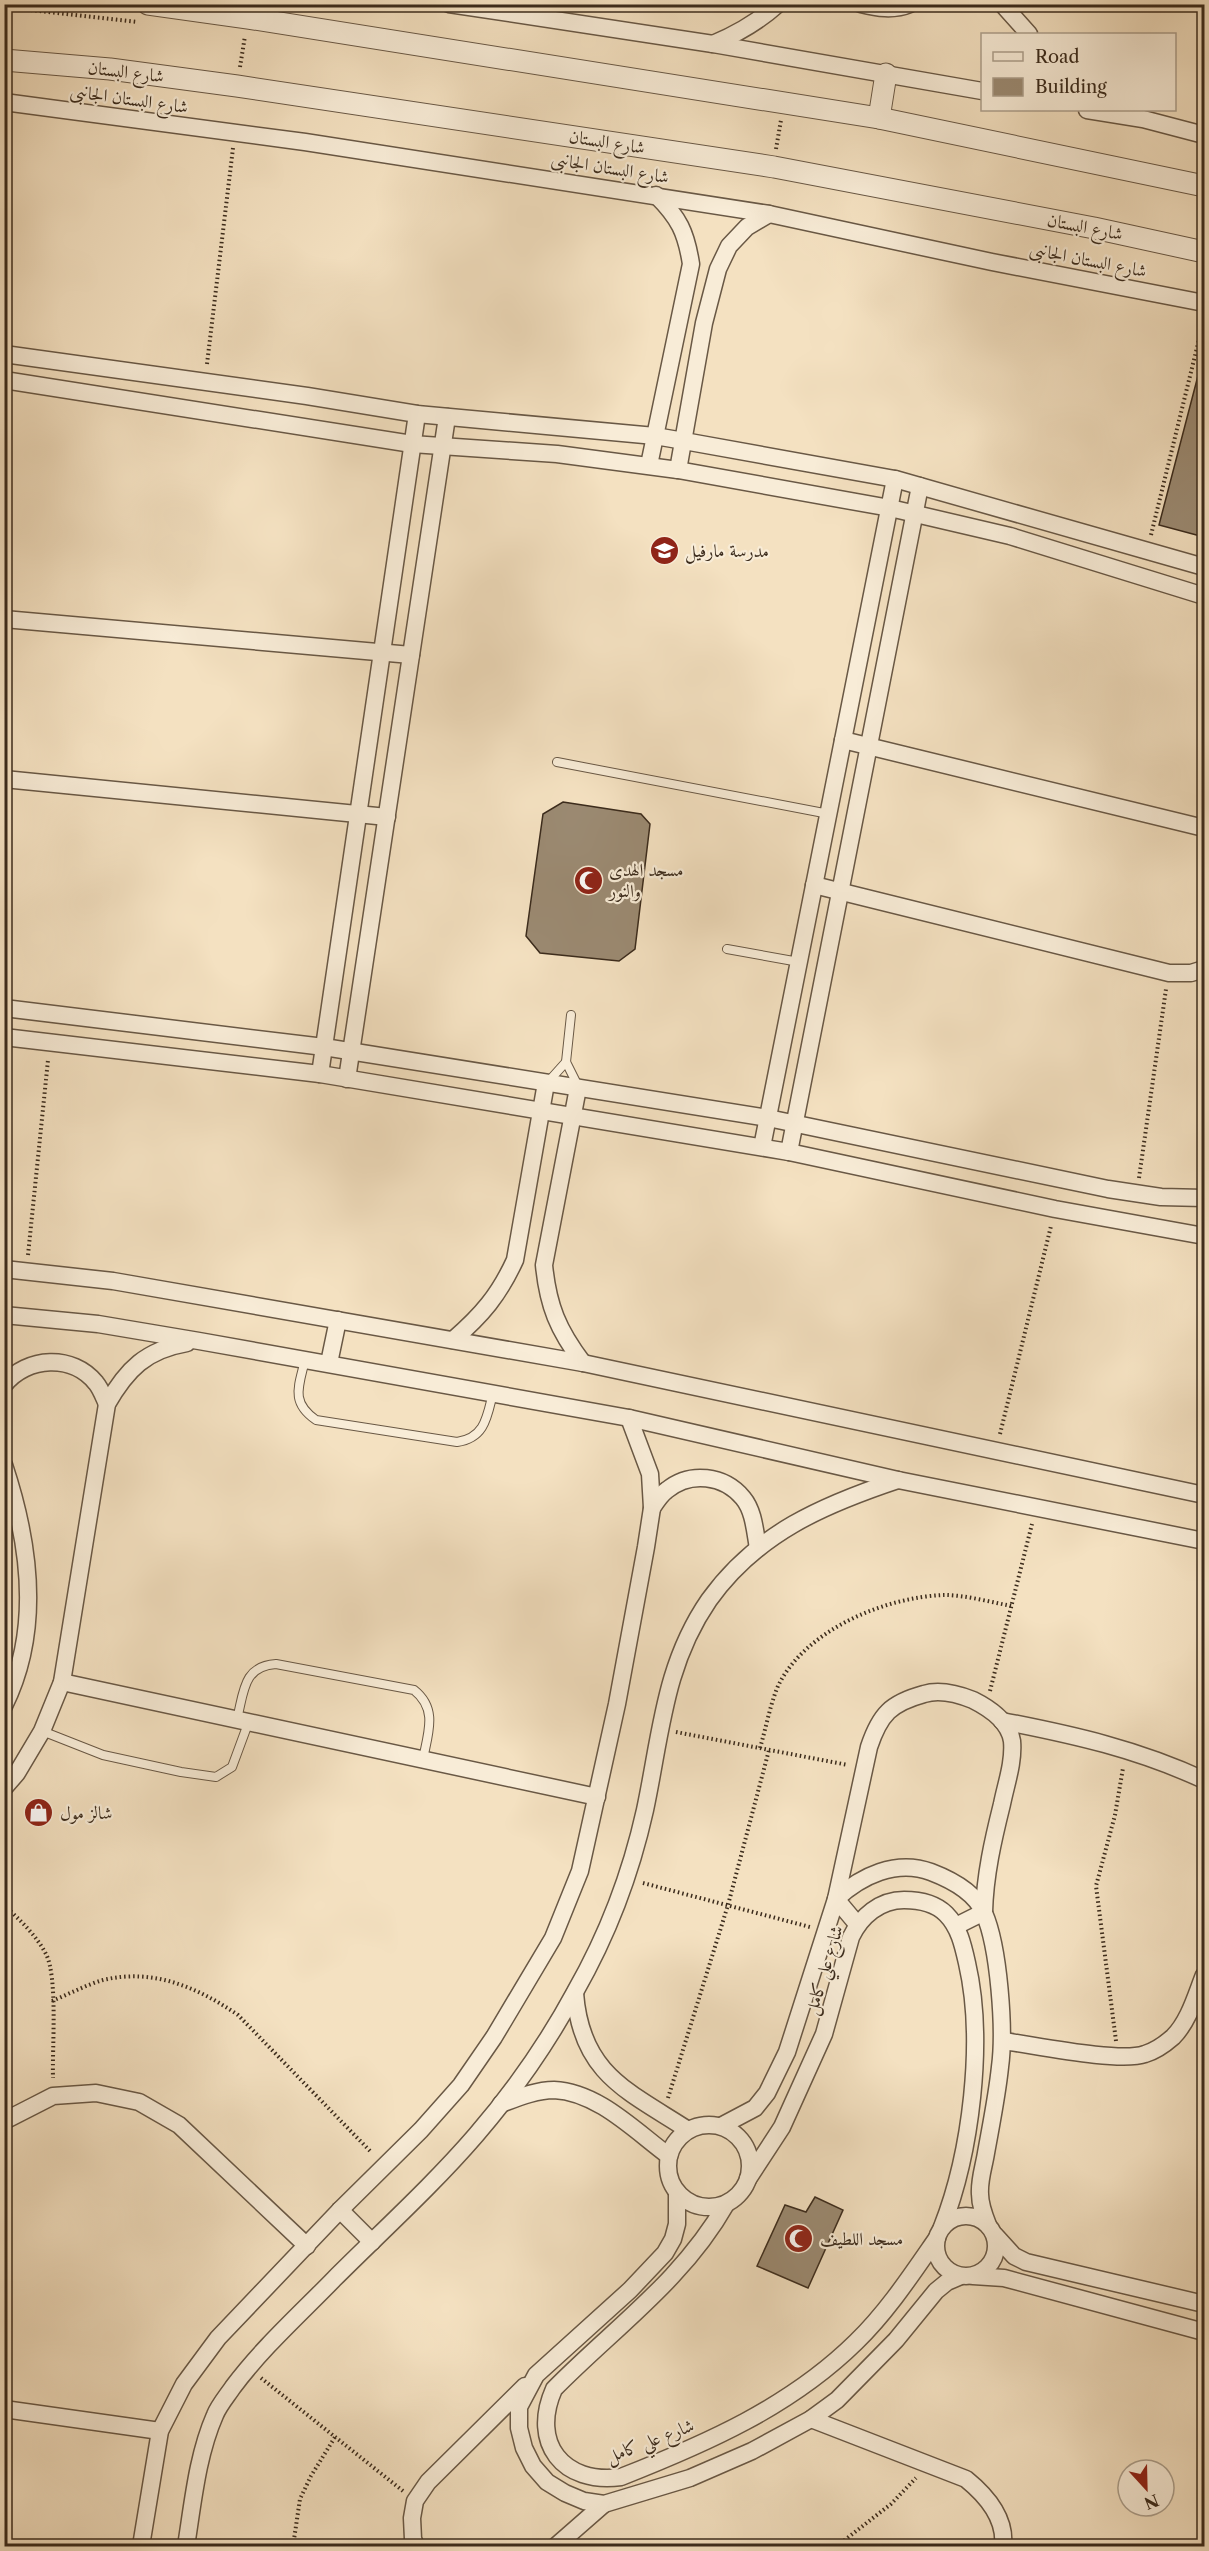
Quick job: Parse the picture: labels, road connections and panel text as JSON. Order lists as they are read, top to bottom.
{
  "streets": {
    "street": ["شارع البستان", "شارع البستان الجانبى", "شارع علي كامل"]
  },
  "places": {
    "school or university": ["مدرسة مارفيل"],
    "mosque": ["مسجد الهدى والنور", "مسجد اللطيف"],
    "shop": ["شالز مول"]
  },
  "legend": ["Road", "Building"],
  "north": "bottom"
}
